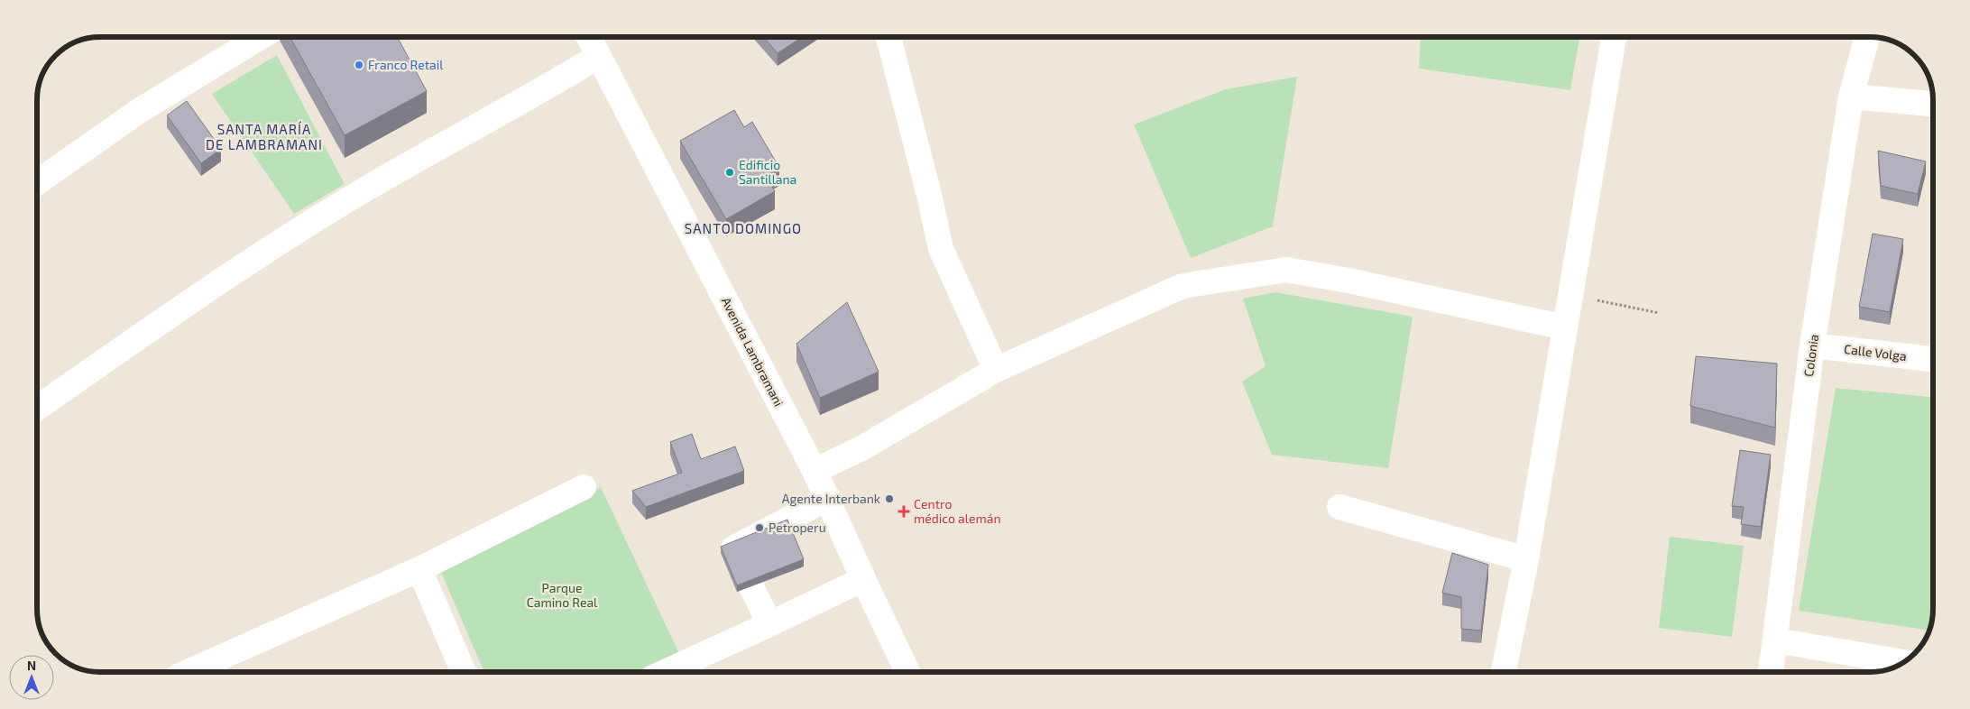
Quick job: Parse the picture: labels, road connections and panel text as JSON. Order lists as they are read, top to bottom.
{
  "streets": {
    "street": ["Avenida Lambramani", "Calle Volga", "Colonia"]
  },
  "crossings": [
    ["Calle Volga", "Colonia"]
  ],
  "districts": ["SANTA MARÍA DE LAMBRAMANI", "SANTO DOMINGO"],
  "parks": ["Parque Camino Real"],
  "places": {
    "other": [
      "Franco Retail",
      "Edificio Santillana",
      "Agente Interbank",
      "Petroperu"
    ],
    "health": ["Centro médico alemán"]
  },
  "north": "top"
}
